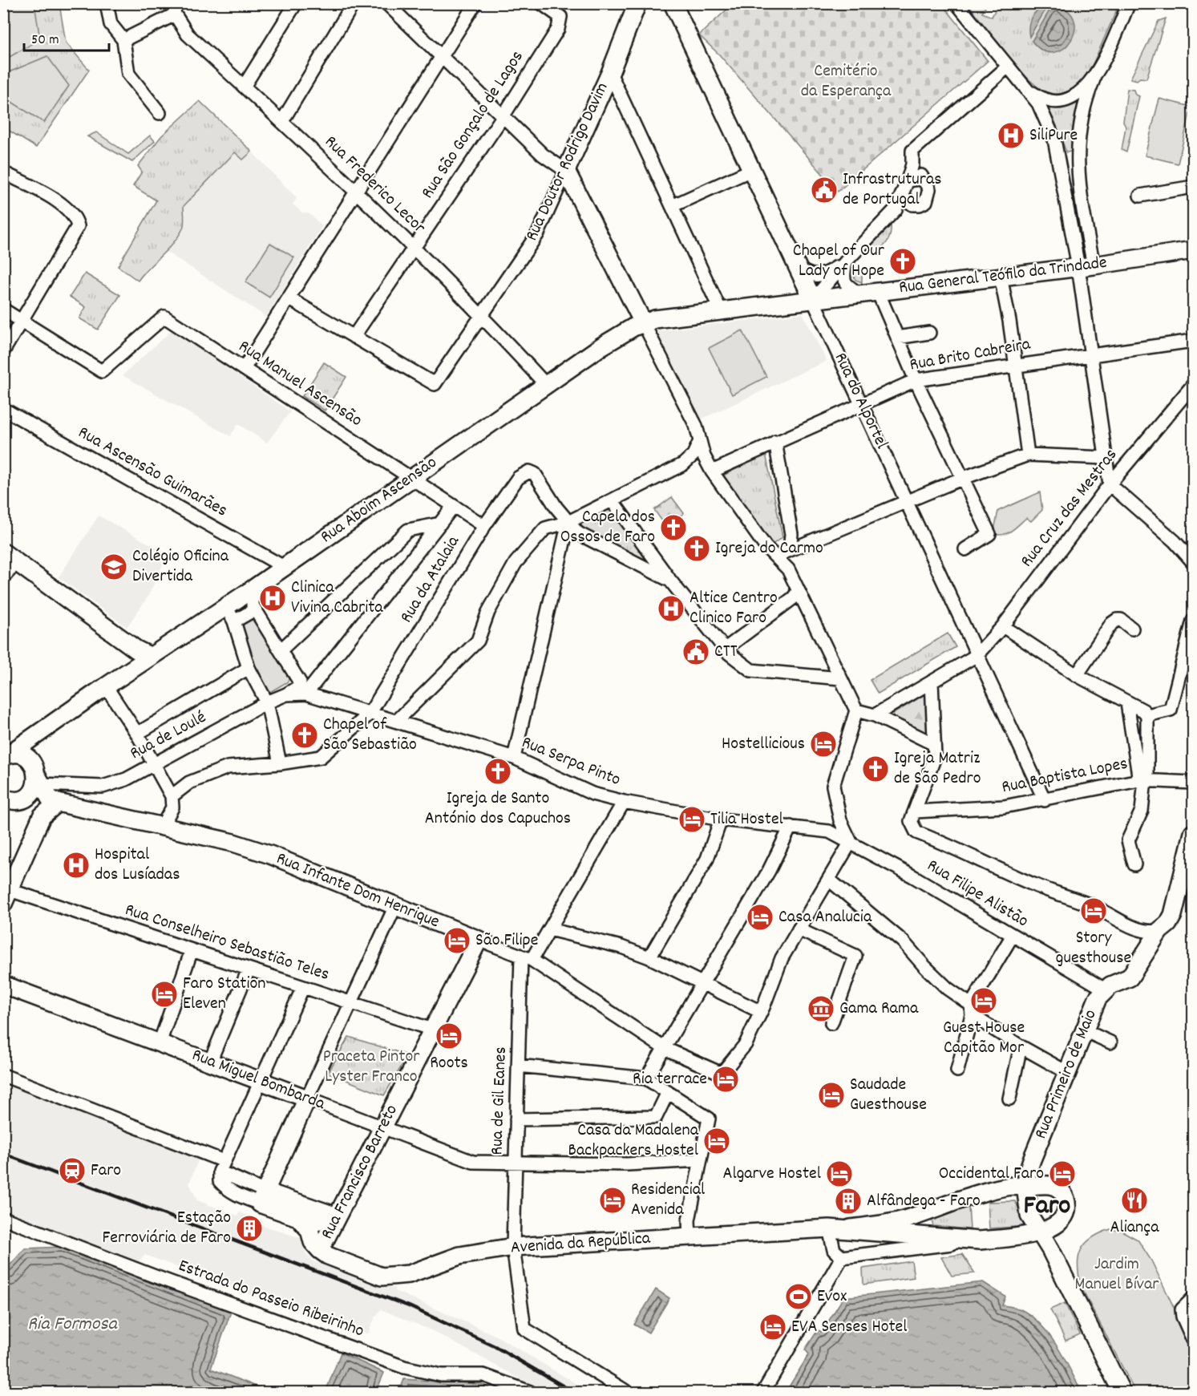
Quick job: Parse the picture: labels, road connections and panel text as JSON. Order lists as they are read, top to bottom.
{
  "streets": {
    "street": [
      "Rua São Gonçalo de Lagos",
      "Rua Doutor Rodrigo Davim",
      "Rua Frederico Lecor",
      "Rua General Teófilo da Trindade",
      "Rua Brito Cabreira",
      "Rua Manuel Ascensão",
      "Rua do Alportel",
      "Rua Ascensão Guimarães",
      "Rua Aboim Ascensão",
      "Rua Cruz das Mestras",
      "Rua da Atalaia",
      "Rua de Loulé",
      "Rua Serpa Pinto",
      "Rua Baptista Lopes",
      "Rua Infante Dom Henrique",
      "Rua Filipe Alistão",
      "Rua Conselheiro Sebastião Teles",
      "Rua Primeiro de Maio",
      "Rua Miguel Bombarda",
      "Rua de Gil Eanes",
      "Rua Francisco Barreto",
      "Avenida da República",
      "Estrada do Passeio Ribeirinho"
    ]
  },
  "crossings": [
    ["Rua São Gonçalo de Lagos", "Rua Doutor Rodrigo Davim"],
    ["Rua São Gonçalo de Lagos", "Rua Frederico Lecor"],
    ["Rua Doutor Rodrigo Davim", "Rua Frederico Lecor"],
    ["Rua Frederico Lecor", "Rua Aboim Ascensão"],
    ["Rua General Teófilo da Trindade", "Rua do Alportel"],
    ["Rua General Teófilo da Trindade", "Rua Aboim Ascensão"],
    ["Rua Brito Cabreira", "Rua do Alportel"],
    ["Rua Manuel Ascensão", "Rua Aboim Ascensão"],
    ["Rua Manuel Ascensão", "Rua da Atalaia"],
    ["Rua do Alportel", "Rua Cruz das Mestras"],
    ["Rua do Alportel", "Rua Baptista Lopes"],
    ["Rua Ascensão Guimarães", "Rua Aboim Ascensão"],
    ["Rua Aboim Ascensão", "Rua de Loulé"],
    ["Rua da Atalaia", "Rua Serpa Pinto"],
    ["Rua de Loulé", "Rua Serpa Pinto"],
    ["Rua Serpa Pinto", "Rua Filipe Alistão"],
    ["Rua Infante Dom Henrique", "Rua de Gil Eanes"],
    ["Rua Infante Dom Henrique", "Rua Francisco Barreto"],
    ["Rua Filipe Alistão", "Rua Primeiro de Maio"],
    ["Rua Conselheiro Sebastião Teles", "Rua Francisco Barreto"],
    ["Rua Primeiro de Maio", "Avenida da República"],
    ["Rua Miguel Bombarda", "Rua de Gil Eanes"],
    ["Rua Miguel Bombarda", "Rua Francisco Barreto"],
    ["Rua de Gil Eanes", "Avenida da República"],
    ["Rua Francisco Barreto", "Avenida da República"]
  ],
  "districts": ["Faro"],
  "water": ["Ria Formosa"],
  "parks": ["Cemitério da Esperança", "Praceta Pintor Lyster Franco", "Jardim Manuel Bívar"],
  "places": {
    "hospital": [
      "SiliPure",
      "Clinica Vivina Cabrita",
      "Altice Centro Clinico Faro",
      "Hospital dos Lusíadas"
    ],
    "public building": ["Infrastruturas de Portugal", "CTT"],
    "church": [
      "Chapel of Our Lady of Hope",
      "Capela dos Ossos de Faro",
      "Igreja do Carmo",
      "Chapel of São Sebastião",
      "Igreja Matriz de São Pedro",
      "Igreja de Santo António dos Capuchos"
    ],
    "school or university": ["Colégio Oficina Divertida"],
    "hotel": [
      "Hostellicious",
      "Tilia Hostel",
      "Story guesthouse",
      "Casa Analucia",
      "São Filipe",
      "Faro Station Eleven",
      "Guest House Capitão Mor",
      "Roots",
      "Ria terrace",
      "Saudade Guesthouse",
      "Casa da Madalena Backpackers Hostel",
      "Algarve Hostel",
      "Occidental Faro",
      "Residencial Avenida",
      "EVA Senses Hotel"
    ],
    "museum": ["Gama Rama"],
    "station": ["Faro"],
    "restaurant": ["Aliança"],
    "building": ["Alfândega - Faro", "Estação Ferroviária de Faro"],
    "sports": ["Evox"]
  },
  "scale_bar": "50 m"
}
